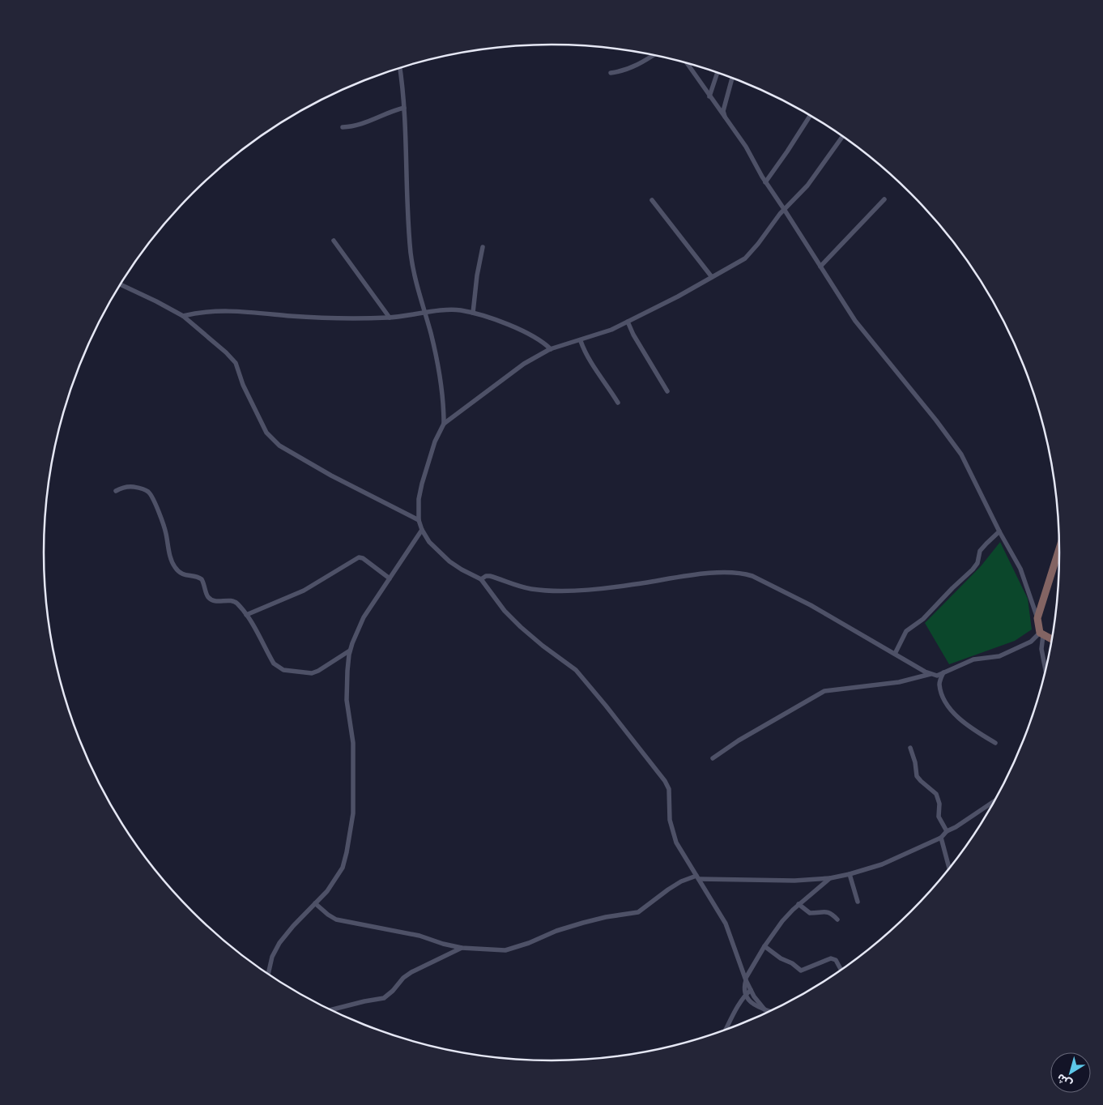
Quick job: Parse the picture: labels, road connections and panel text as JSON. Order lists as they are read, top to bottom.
{
  "north": "bottom left"
}
